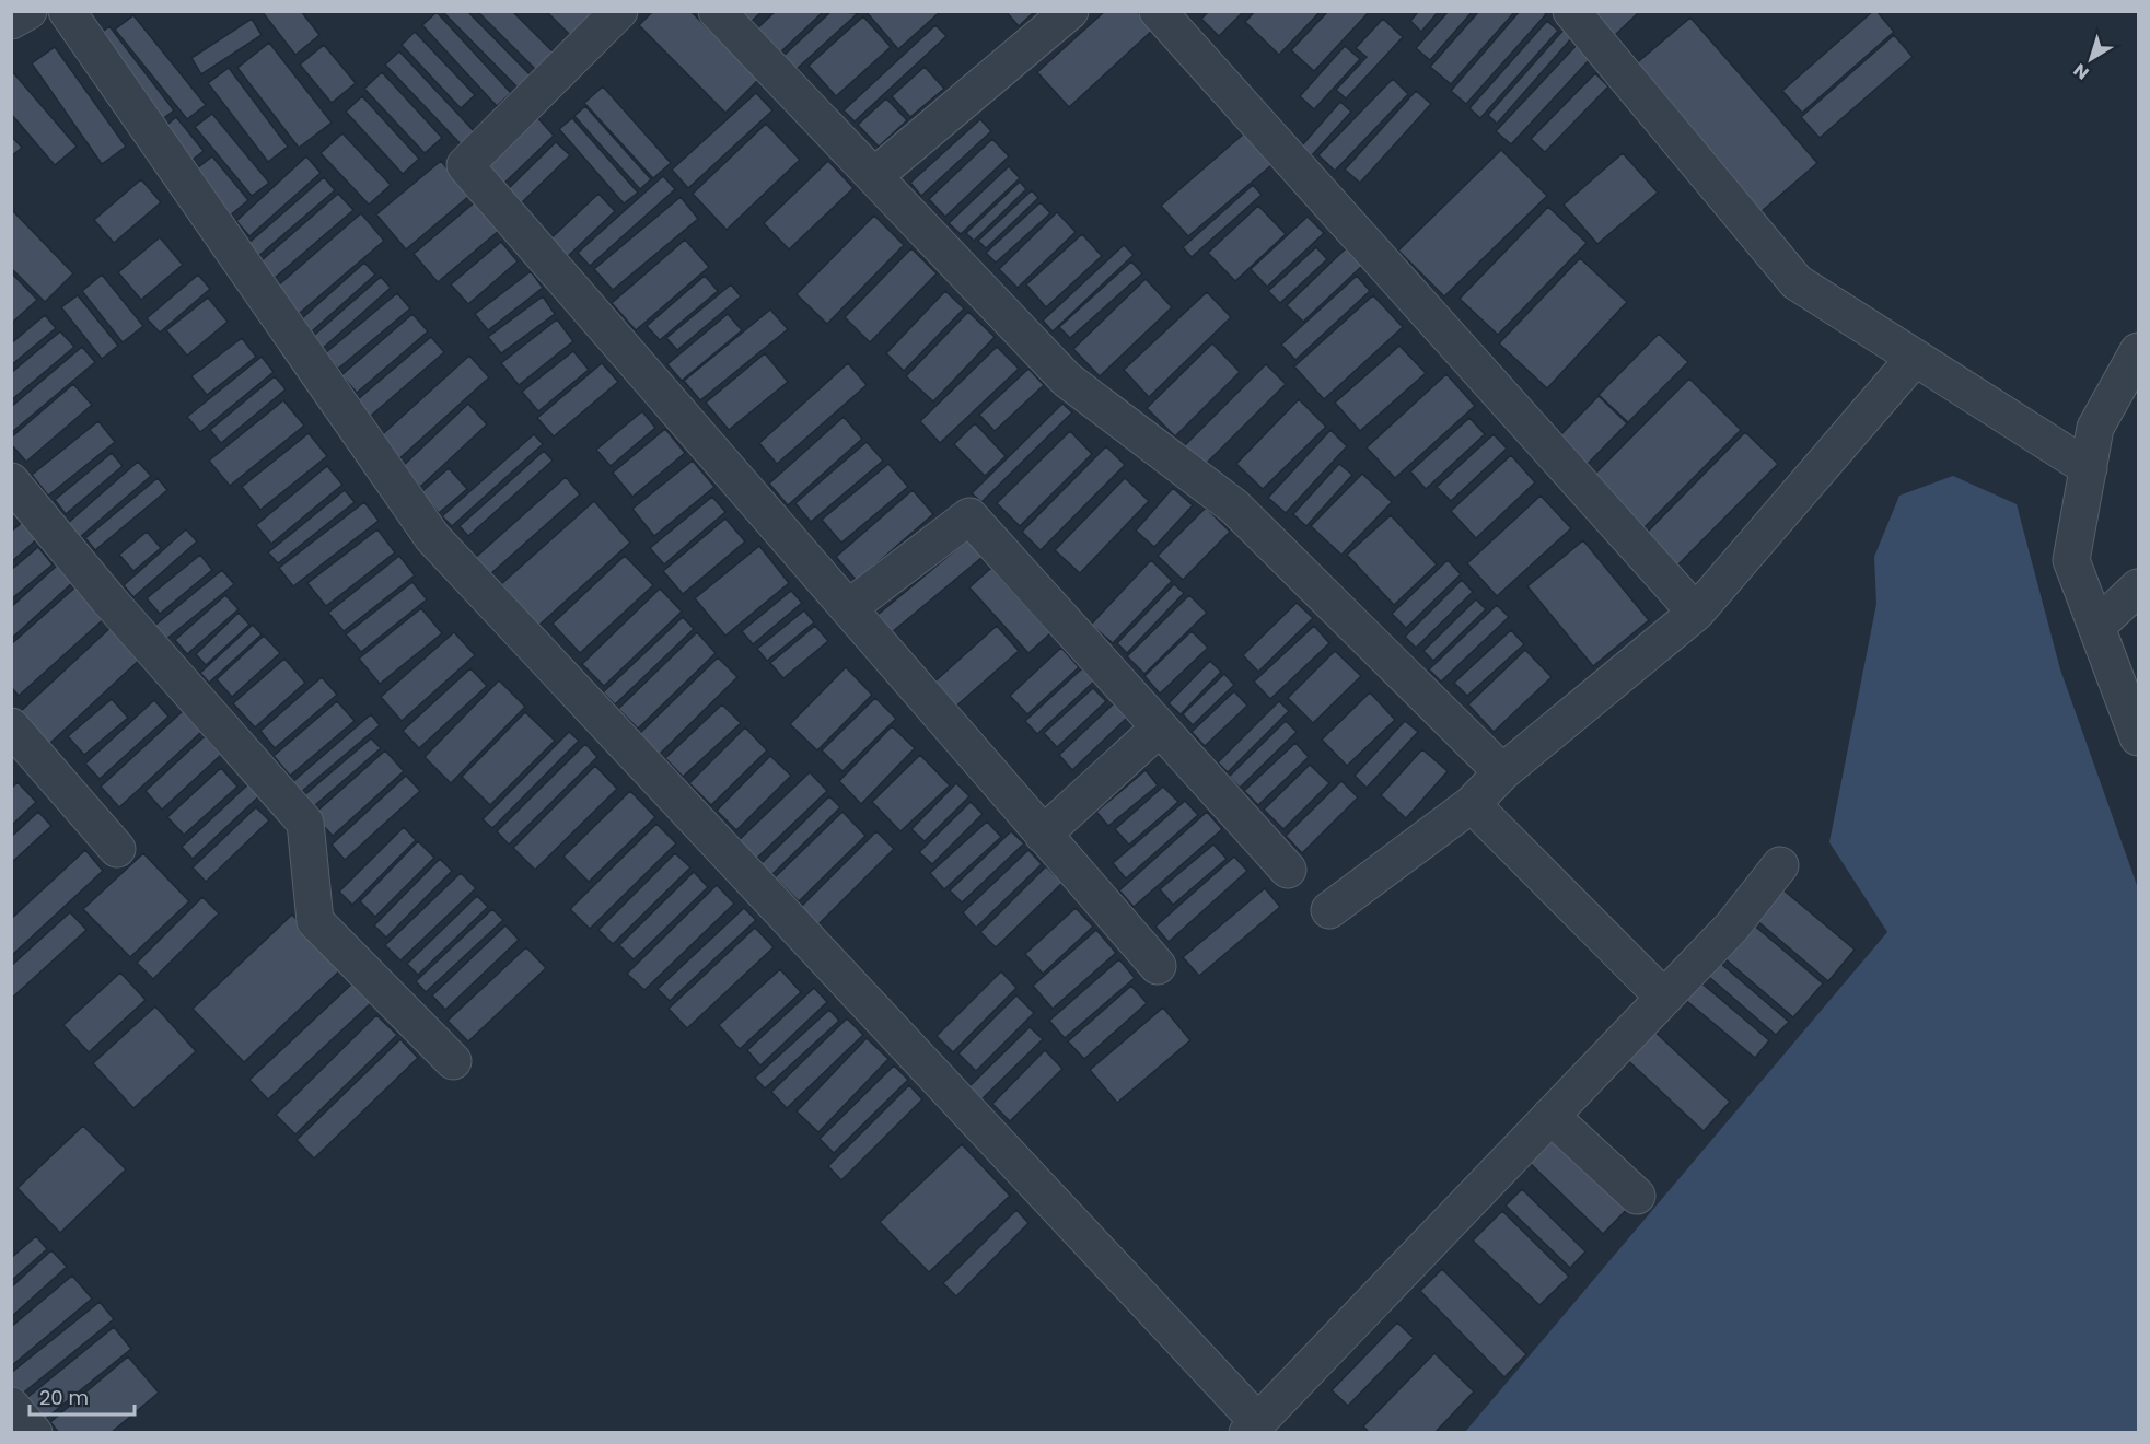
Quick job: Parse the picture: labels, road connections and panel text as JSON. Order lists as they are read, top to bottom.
{
  "scale_bar": "20 m",
  "north": "bottom left"
}
